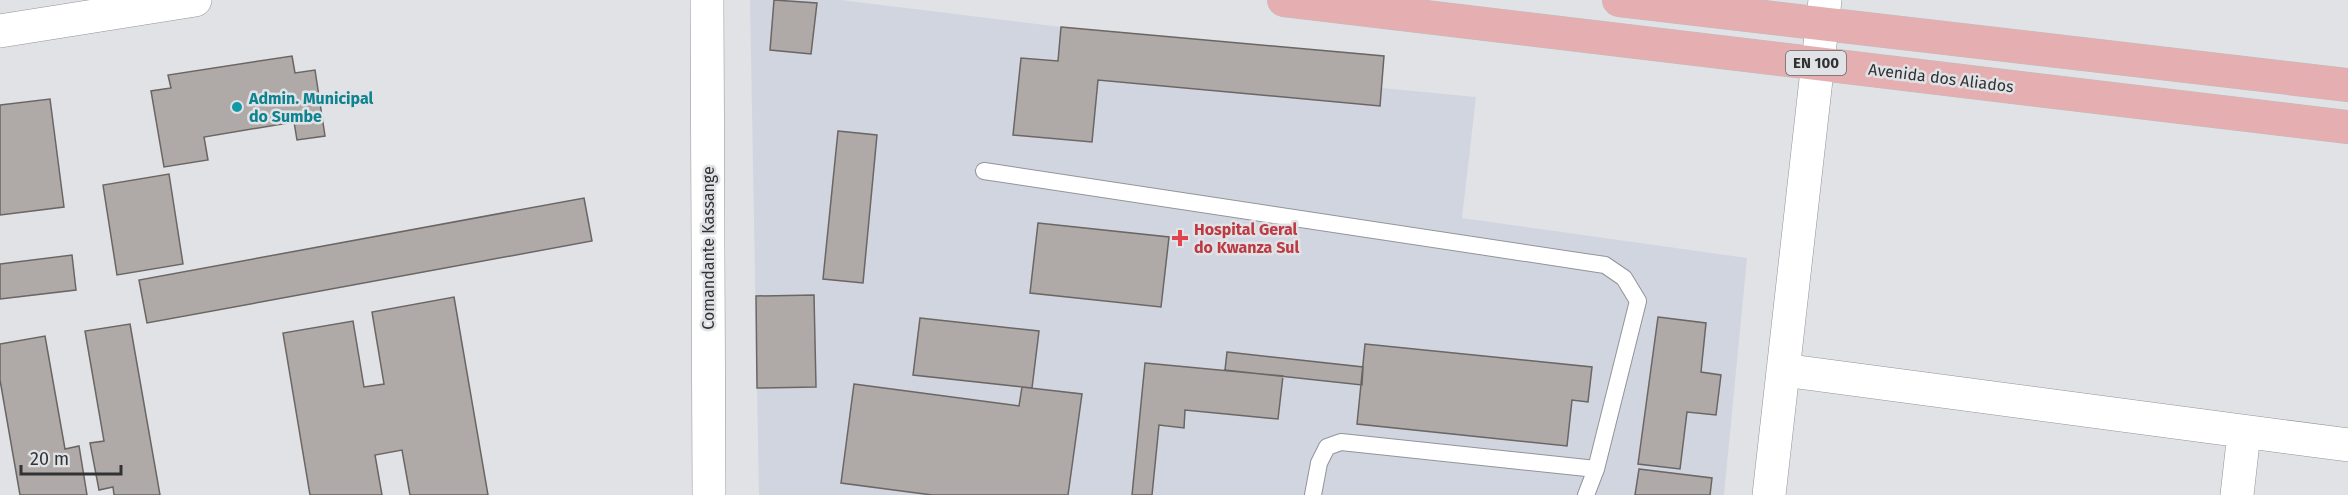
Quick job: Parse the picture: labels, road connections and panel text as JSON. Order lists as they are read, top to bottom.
{
  "streets": {
    "main road": ["EN 100", "Avenida dos Aliados"],
    "street": ["Comandante Kassange"]
  },
  "places": {
    "other": ["Admin. Municipal do Sumbe"],
    "health": ["Hospital Geral do Kwanza Sul"]
  },
  "scale_bar": "20 m"
}
